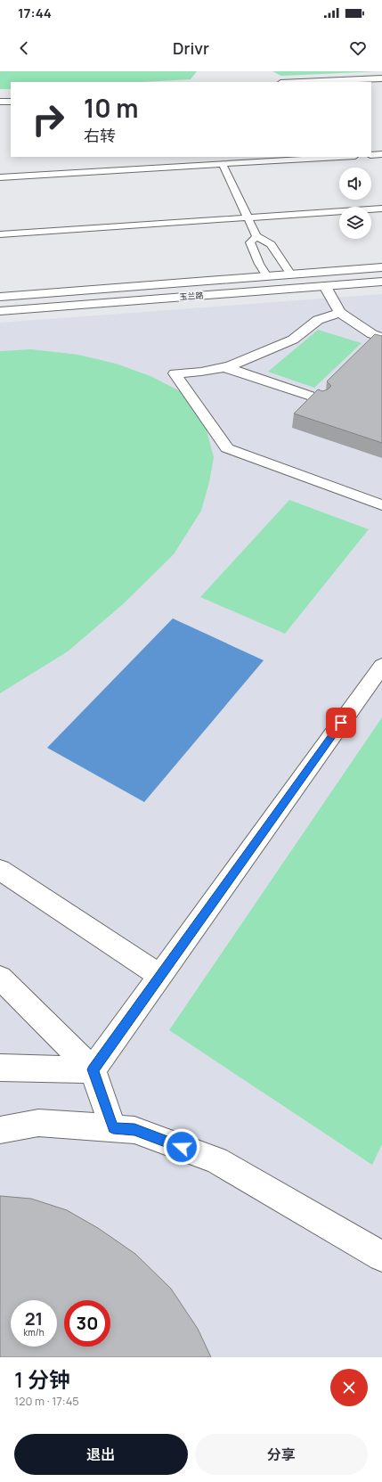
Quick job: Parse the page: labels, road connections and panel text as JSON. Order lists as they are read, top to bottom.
{
  "streets": {
    "street": ["玉兰路"]
  },
  "page": {
    "status": "17:44",
    "header": "Drivr",
    "turn": ["10 m", "右转"],
    "speed": "21 km/h",
    "limit": "30",
    "heading": ["1 分钟", "120 m · 17:45"],
    "buttons": ["退出", "分享"]
  }
}
